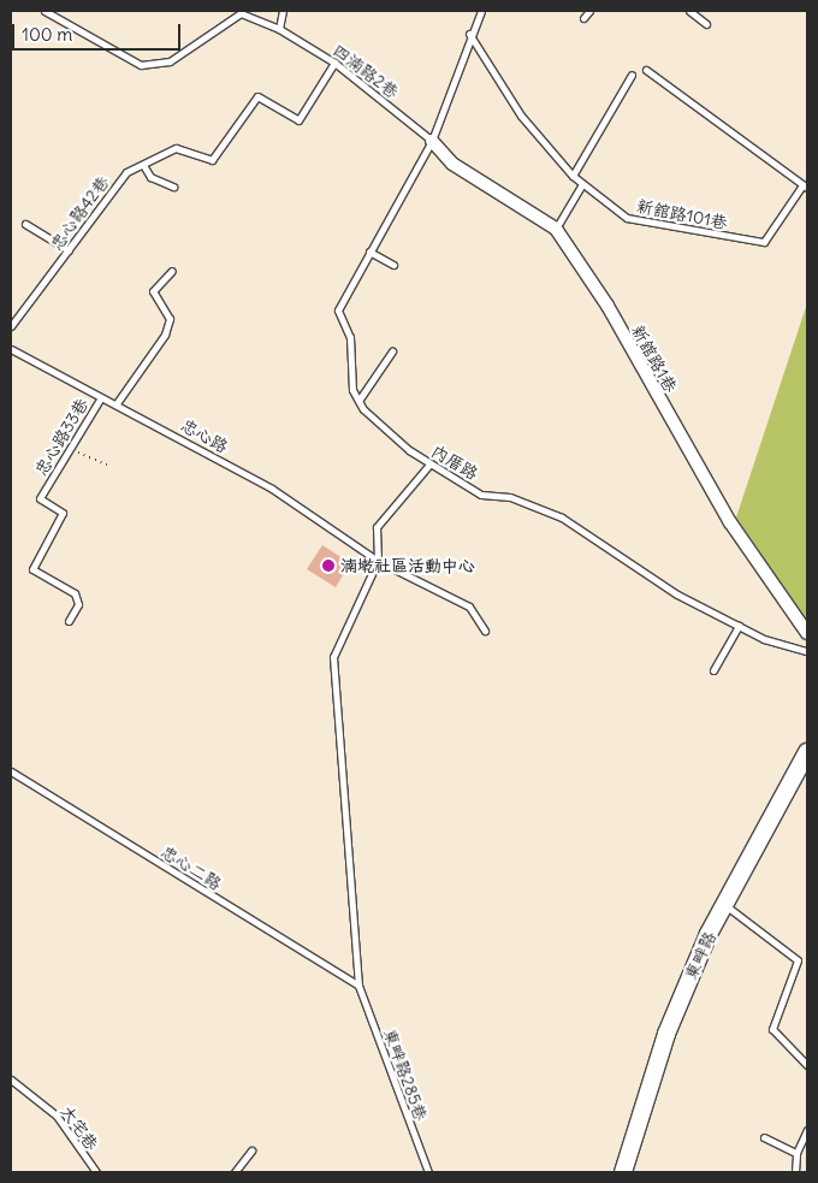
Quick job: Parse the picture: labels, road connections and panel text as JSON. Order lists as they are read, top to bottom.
{
  "streets": {
    "street": ["新舘路1巷", "東畔路"],
    "lane": [
      "四湳路2巷",
      "忠心路42巷",
      "新舘路101巷",
      "忠心路",
      "忠心路33巷",
      "內厝路",
      "忠心二路",
      "東畔路285巷",
      "大宅巷"
    ]
  },
  "crossings": [
    ["四湳路2巷", "忠心路42巷"],
    ["四湳路2巷", "新舘路1巷"],
    ["四湳路2巷", "內厝路"],
    ["新舘路101巷", "內厝路"],
    ["新舘路1巷", "內厝路"],
    ["忠心路", "忠心路33巷"],
    ["忠心路", "東畔路285巷"],
    ["忠心二路", "東畔路285巷"]
  ],
  "places": ["湳墘社區活動中心"],
  "scale_bar": "100 m"
}
